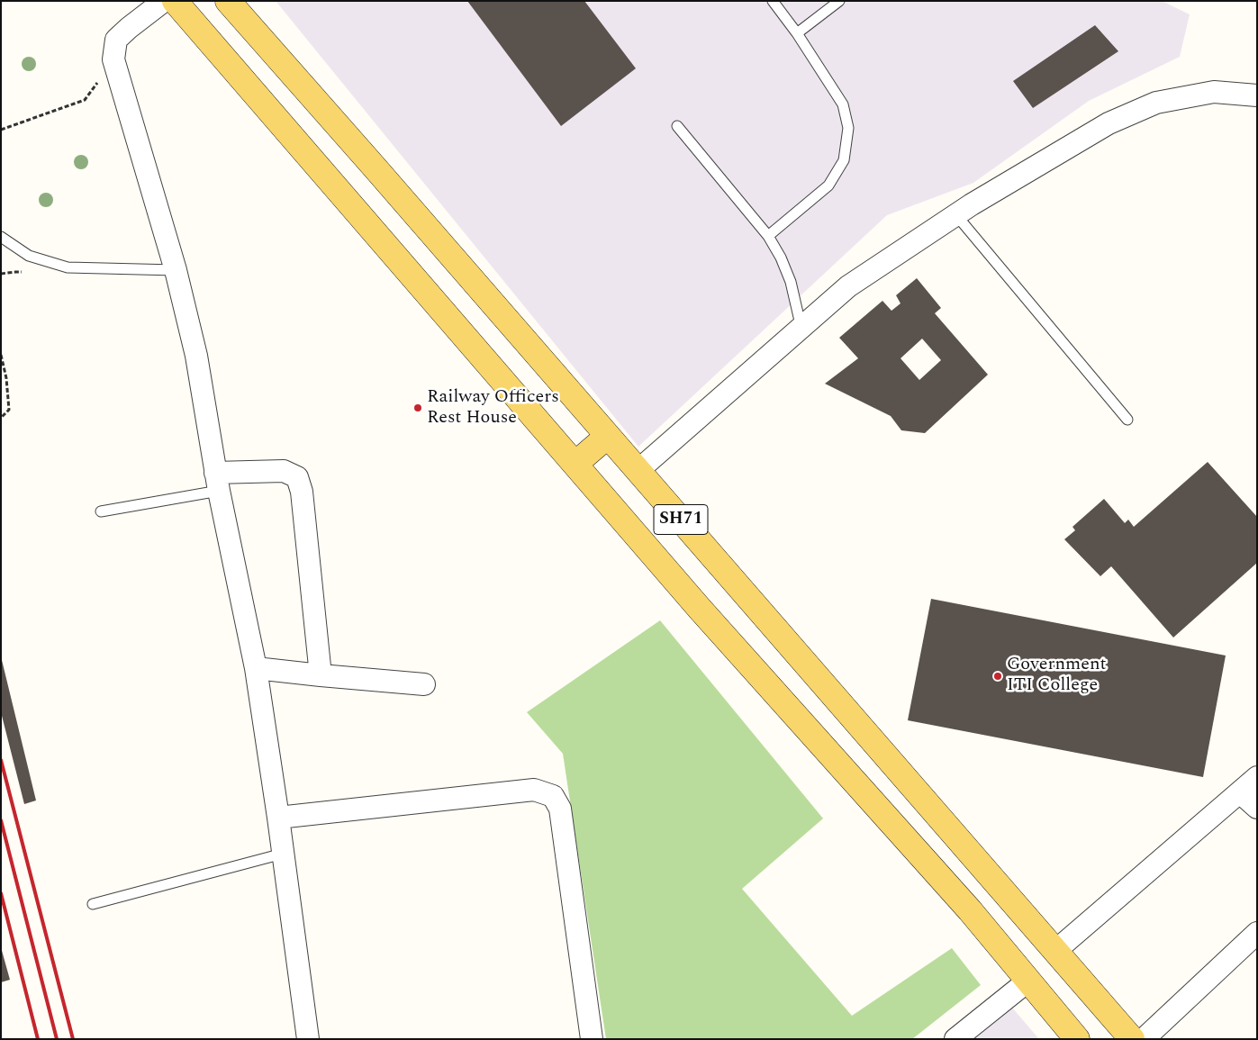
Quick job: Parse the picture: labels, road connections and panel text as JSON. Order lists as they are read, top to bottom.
{
  "streets": {
    "main road": ["SH71"]
  },
  "places": ["Railway Officers Rest House", "Government ITI College"]
}
